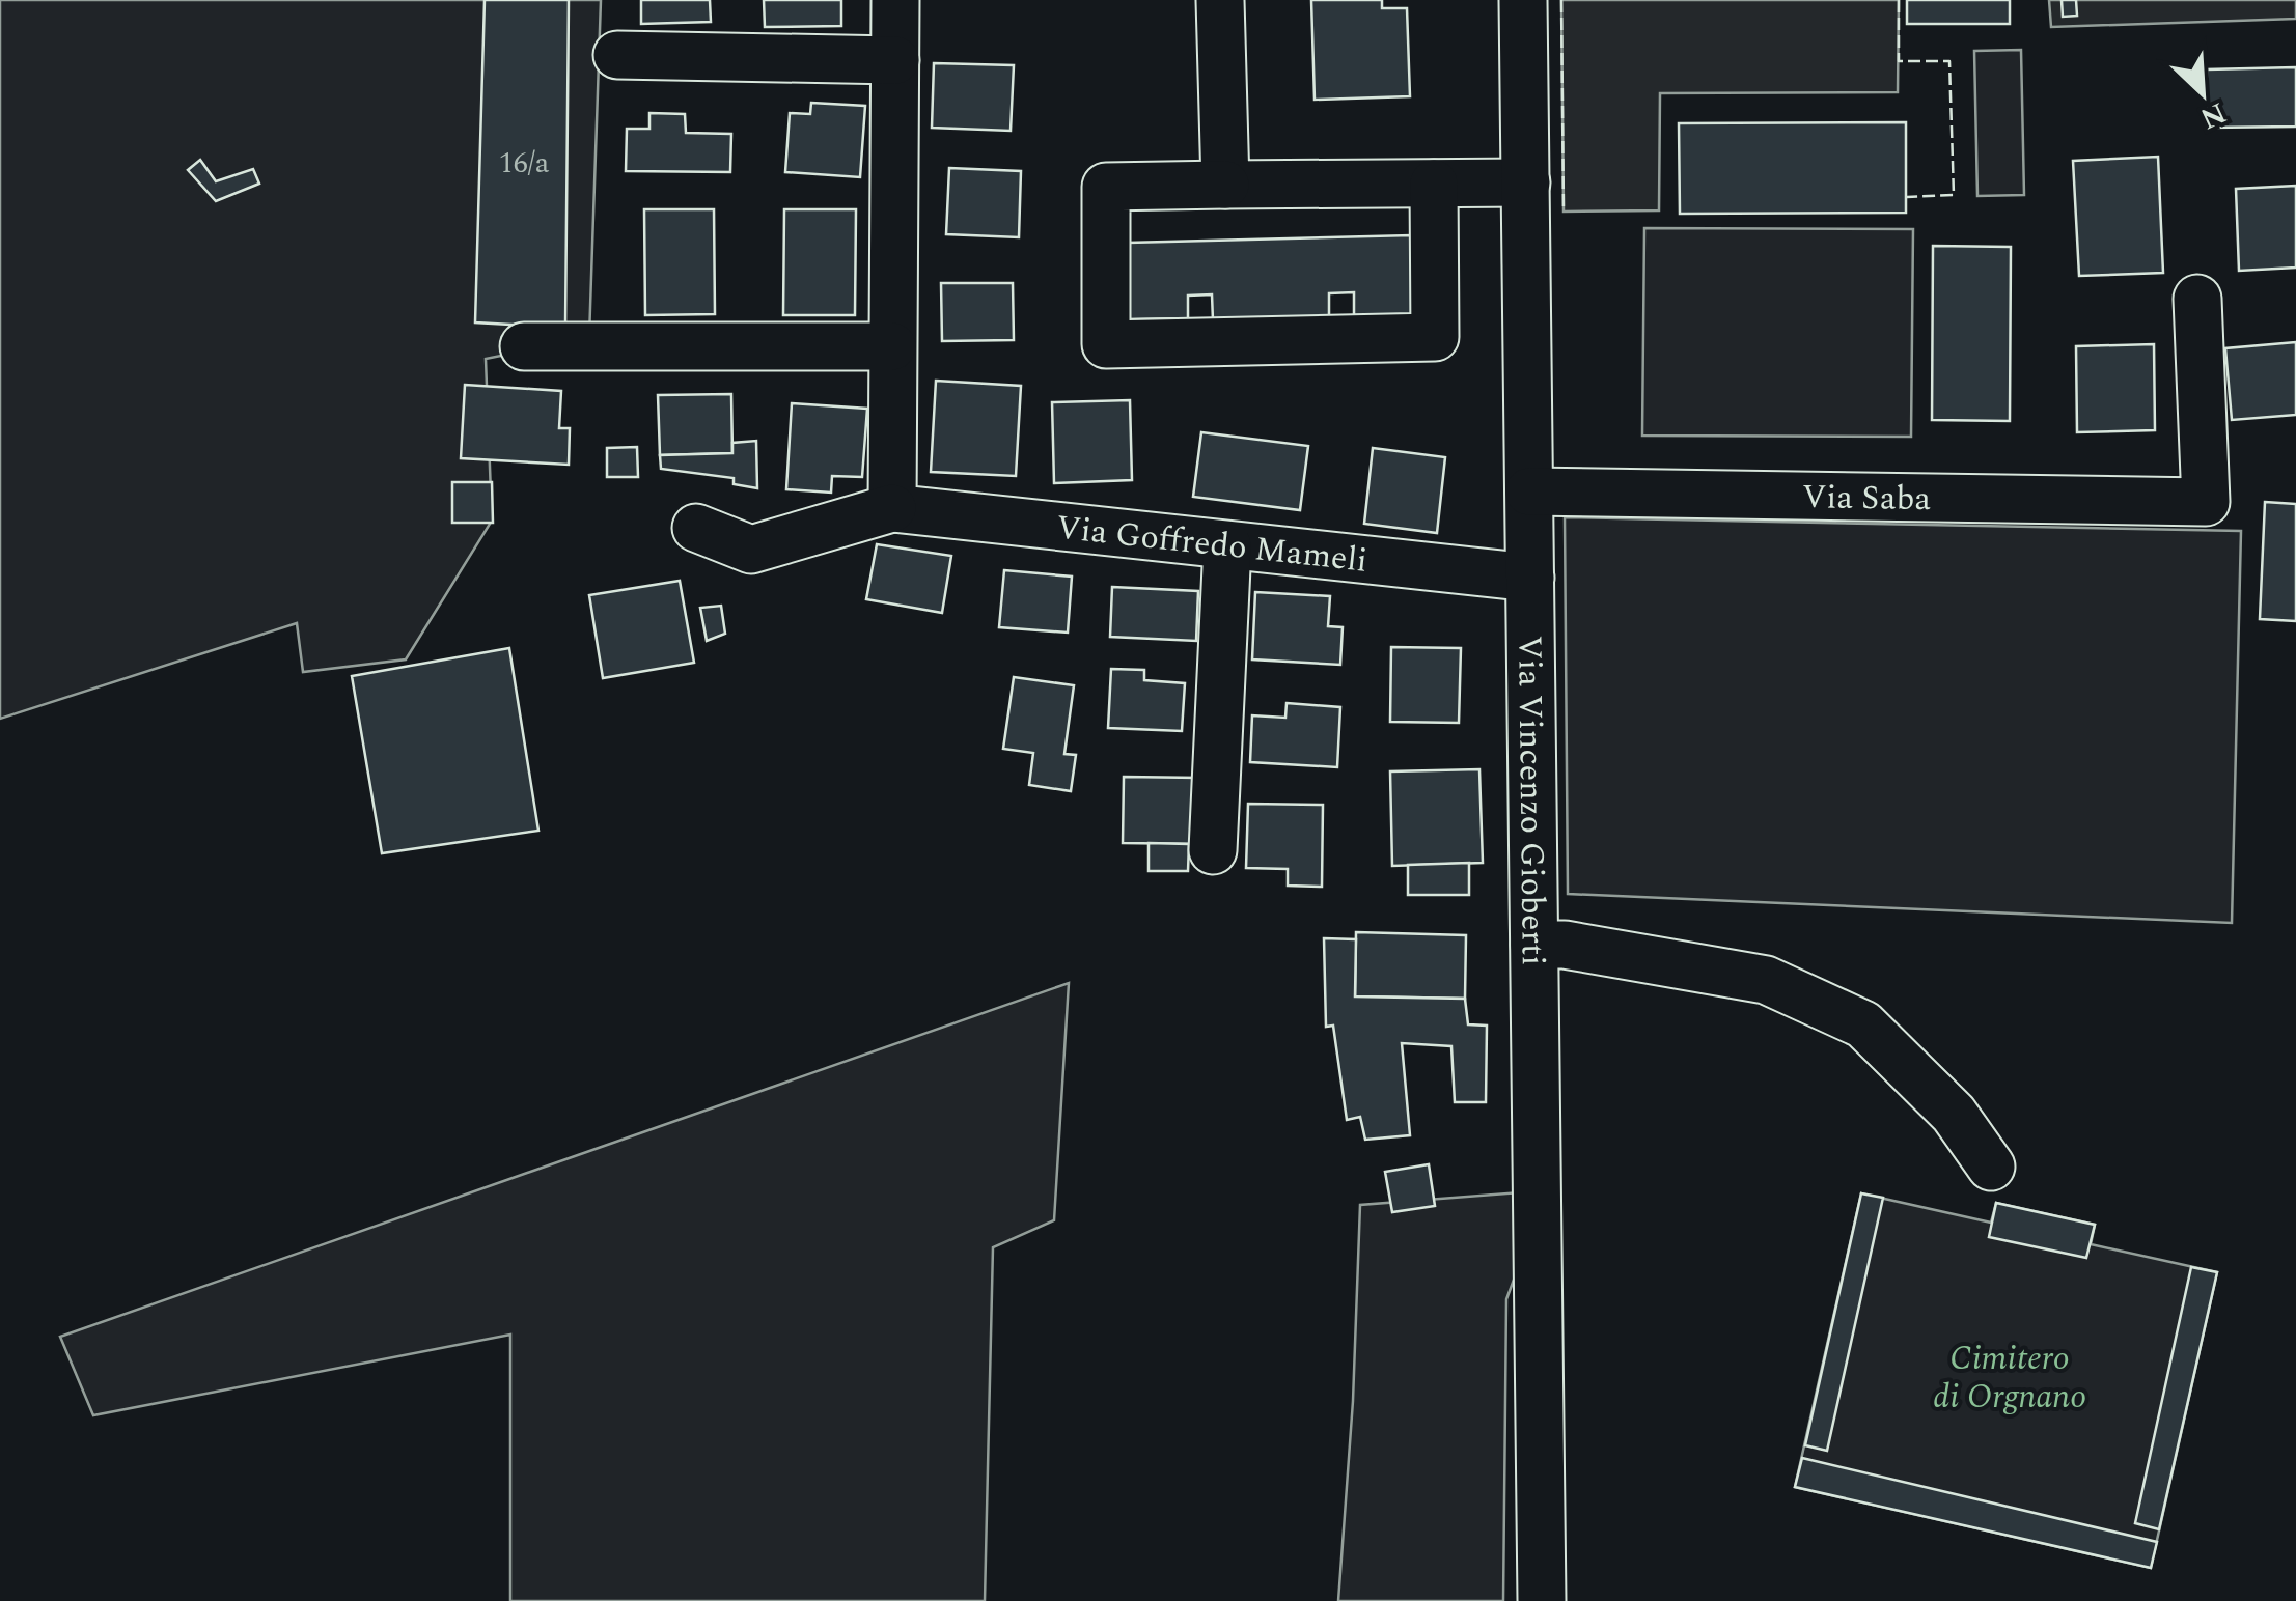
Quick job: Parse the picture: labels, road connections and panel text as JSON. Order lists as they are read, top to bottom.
{
  "streets": {
    "street": ["Via Saba", "Via Goffredo Mameli", "Via Vincenzo Gioberti"]
  },
  "crossings": [
    ["Via Saba", "Via Vincenzo Gioberti"],
    ["Via Goffredo Mameli", "Via Vincenzo Gioberti"]
  ],
  "parks": ["Cimitero di Orgnano"],
  "house_numbers": ["16/a"],
  "north": "bottom right"
}
